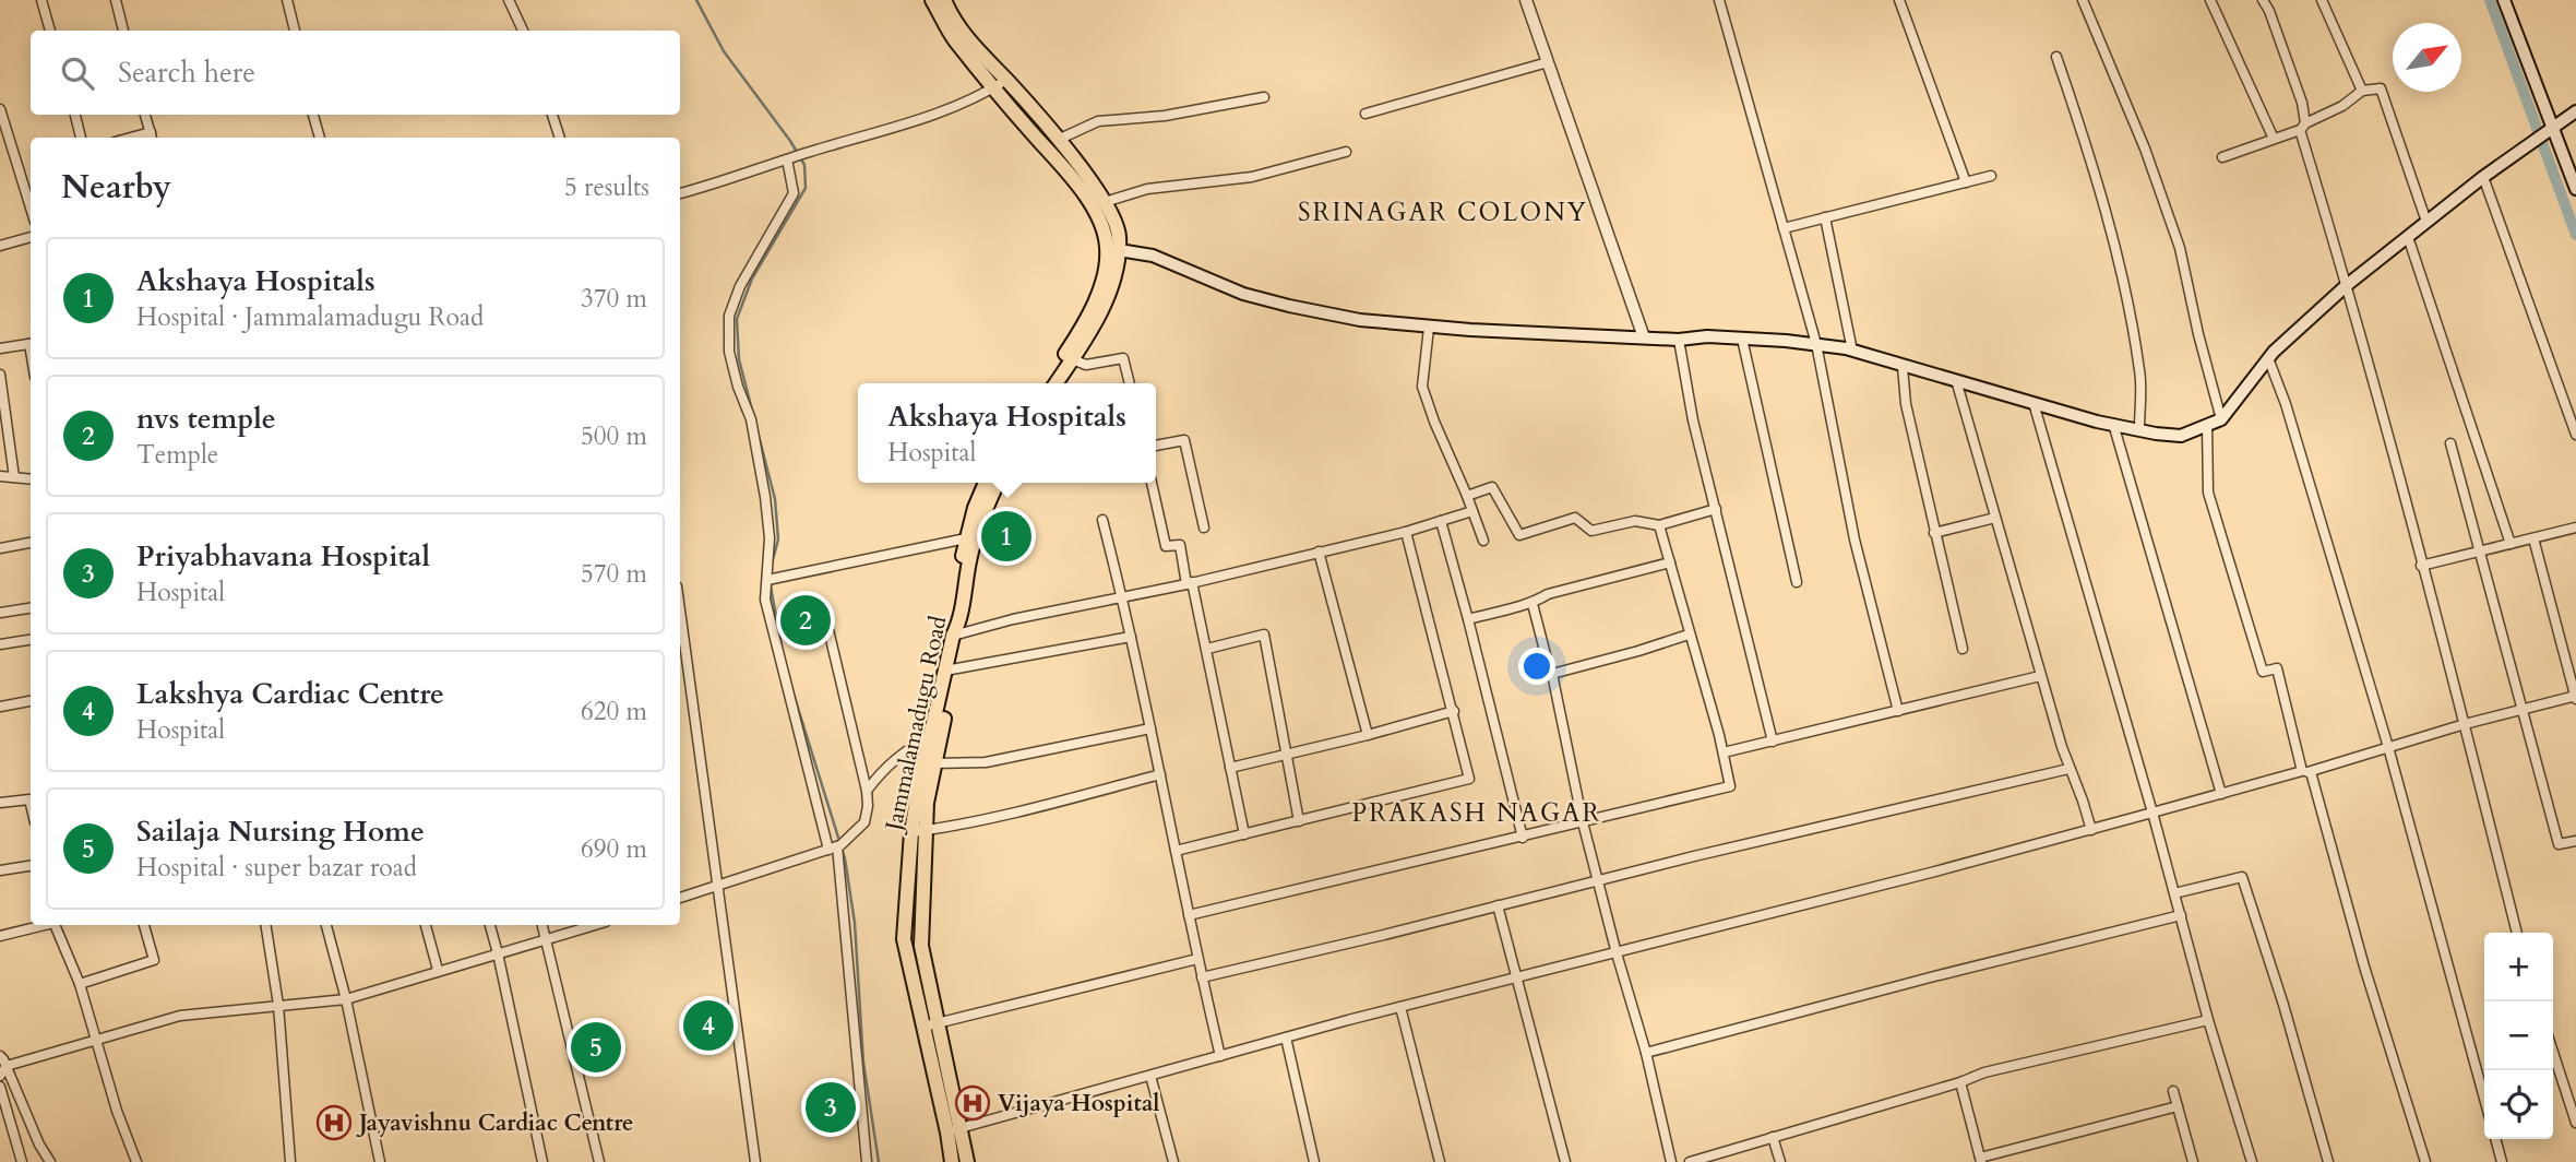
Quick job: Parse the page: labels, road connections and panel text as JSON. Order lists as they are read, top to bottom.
{
  "streets": {
    "main road": ["Jammalamadugu Road"]
  },
  "districts": ["SRINAGAR COLONY", "PRAKASH NAGAR"],
  "places": {
    "hospital": ["Vijaya Hospital", "Jayavishnu Cardiac Centre"]
  },
  "north": "top right",
  "page": {
    "search": "Search here",
    "heading": ["Nearby", "5 results"],
    "list": [
      {
        "mark": "1",
        "name": "Akshaya Hospitals",
        "note": "Hospital · Jammalamadugu Road",
        "value": "370 m"
      },
      {
        "mark": "2",
        "name": "nvs temple",
        "note": "Temple",
        "value": "500 m"
      },
      {
        "mark": "3",
        "name": "Priyabhavana Hospital",
        "note": "Hospital",
        "value": "570 m"
      },
      {
        "mark": "4",
        "name": "Lakshya Cardiac Centre",
        "note": "Hospital",
        "value": "620 m"
      },
      {
        "mark": "5",
        "name": "Sailaja Nursing Home",
        "note": "Hospital · super bazar road",
        "value": "690 m"
      }
    ],
    "popup": ["Akshaya Hospitals", "Hospital"],
    "pins": [
      "1",
      "2",
      "4",
      "5",
      "3"
    ],
    "map_buttons": ["+", "−"]
  }
}
